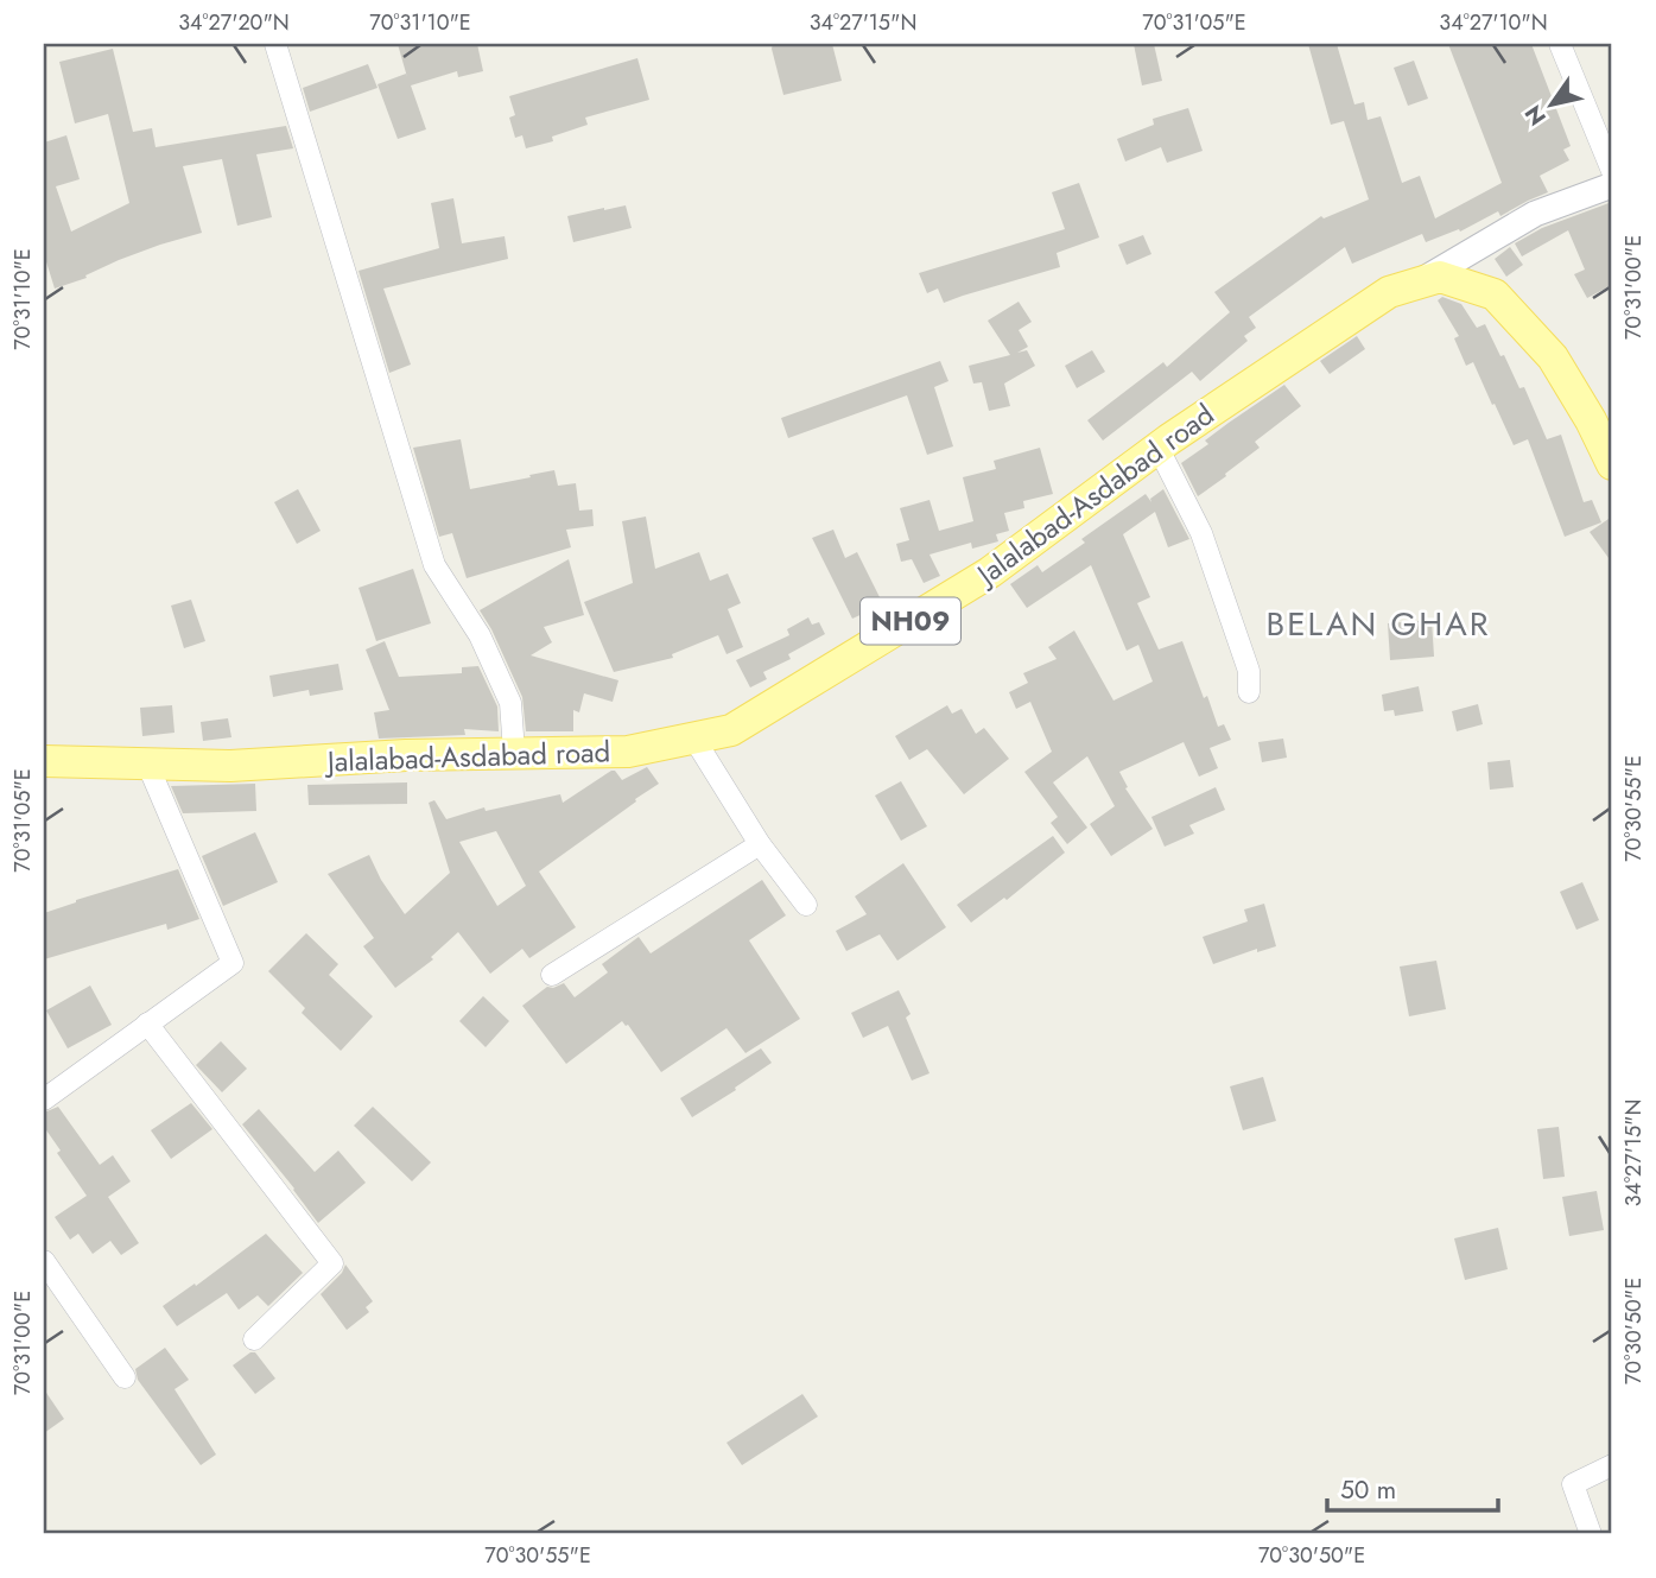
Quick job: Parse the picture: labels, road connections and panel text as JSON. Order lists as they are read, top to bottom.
{
  "streets": {
    "main road": ["Jalalabad-Asdabad road", "NH09"]
  },
  "districts": ["BELAN GHAR"],
  "scale_bar": "50 m",
  "north": "bottom left",
  "coordinates": [
    "34°27'20\"N",
    "70°31'10\"E",
    "34°27'15\"N",
    "70°31'05\"E",
    "34°27'10\"N",
    "70°31'00\"E",
    "70°30'55\"E",
    "70°30'50\"E"
  ]
}
